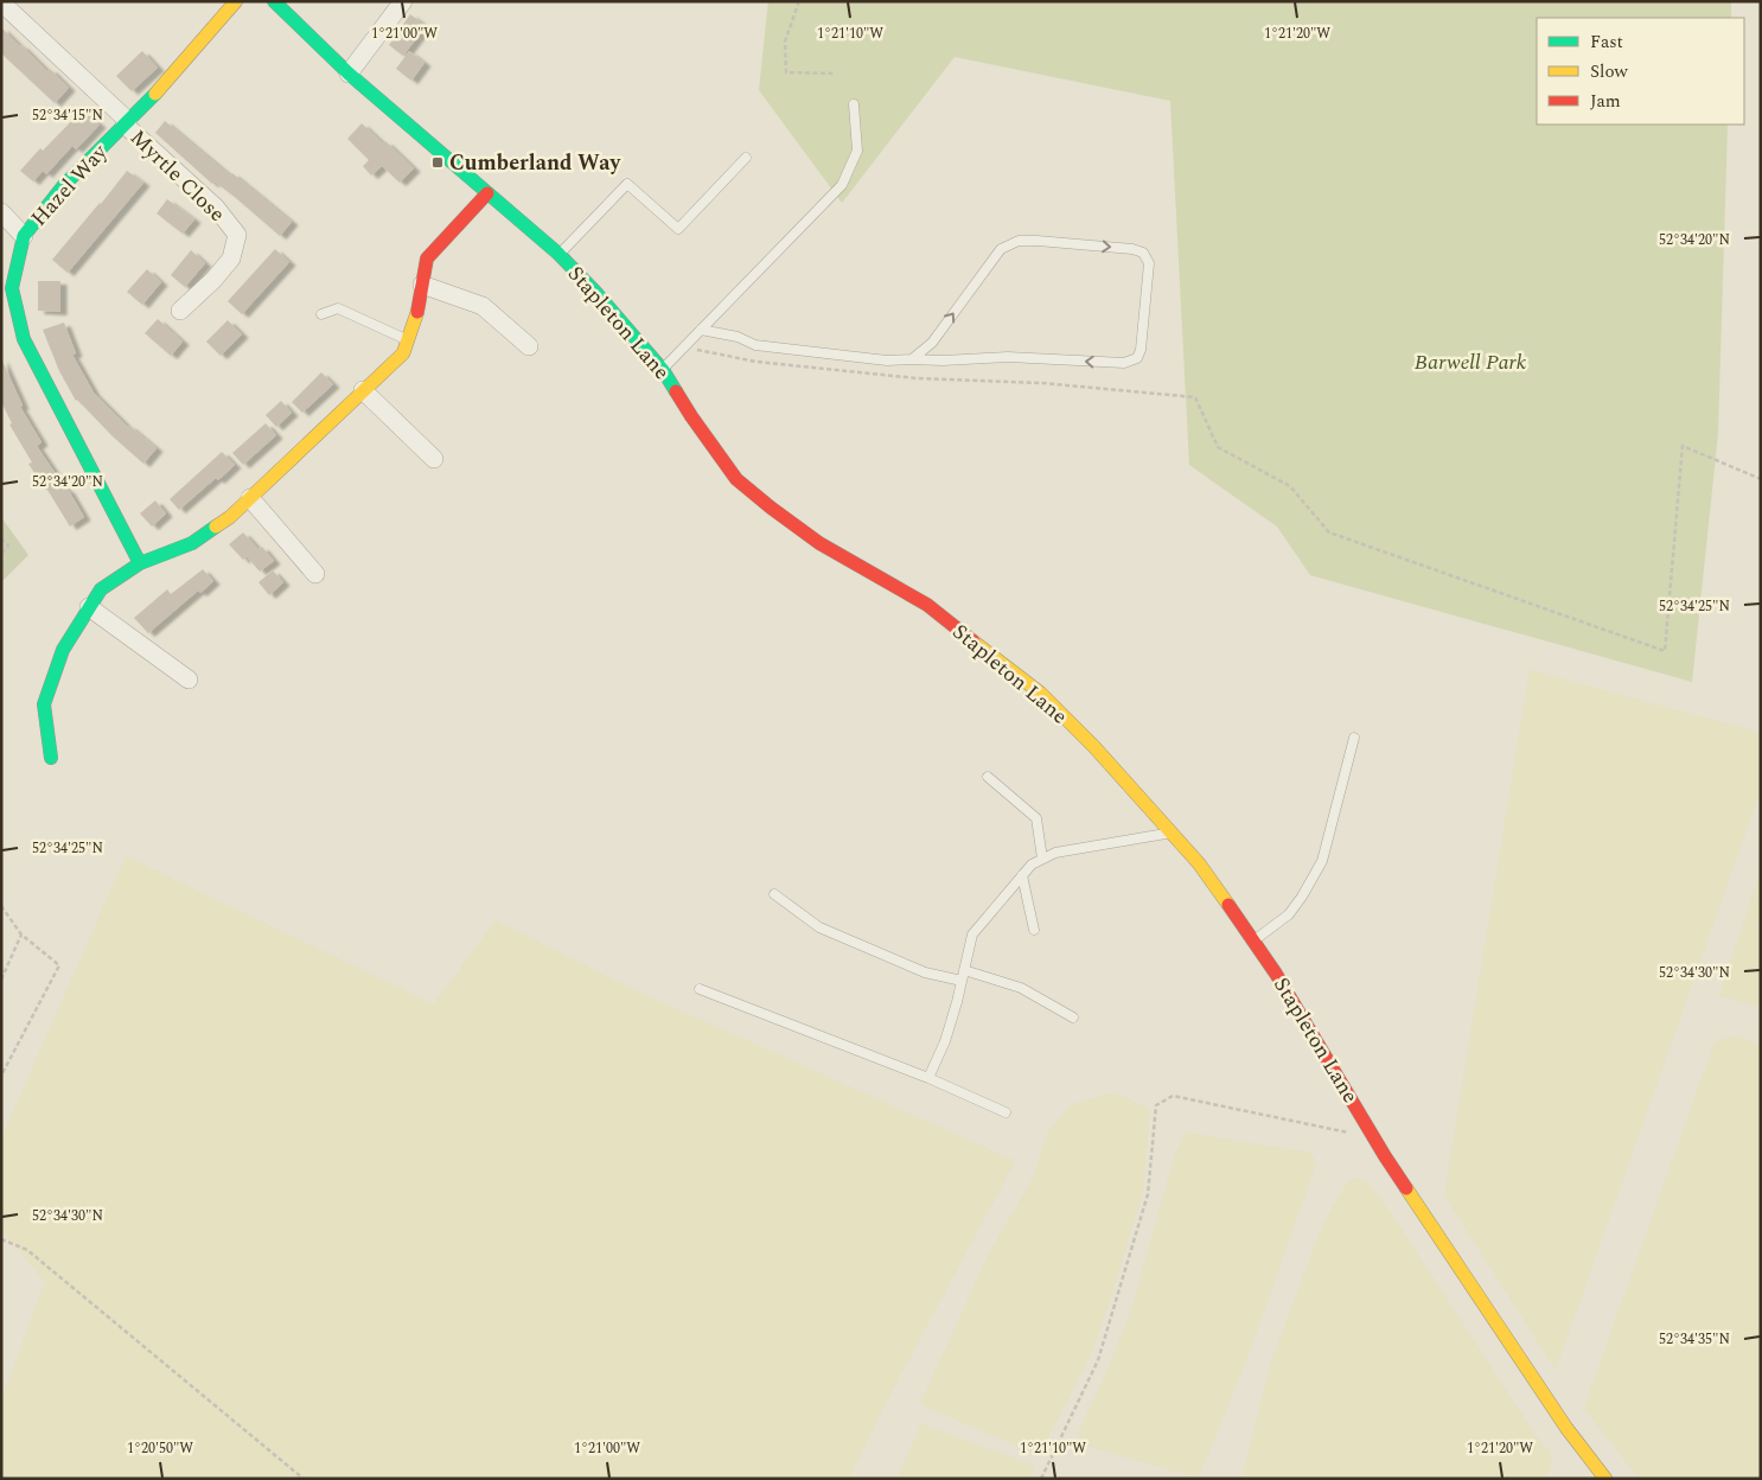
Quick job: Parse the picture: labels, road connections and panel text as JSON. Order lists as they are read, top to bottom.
{
  "streets": {
    "street": ["Myrtle Close", "Hazel Way", "Stapleton Lane"]
  },
  "crossings": [
    ["Myrtle Close", "Hazel Way"]
  ],
  "parks": ["Barwell Park"],
  "places": {
    "transit": ["Cumberland Way"]
  },
  "legend": ["Fast", "Slow", "Jam"],
  "coordinates": [
    "1°21'00\"W",
    "1°21'10\"W",
    "1°21'20\"W",
    "52°34'15\"N",
    "52°34'20\"N",
    "52°34'25\"N",
    "52°34'30\"N",
    "52°34'35\"N",
    "1°20'50\"W"
  ]
}
